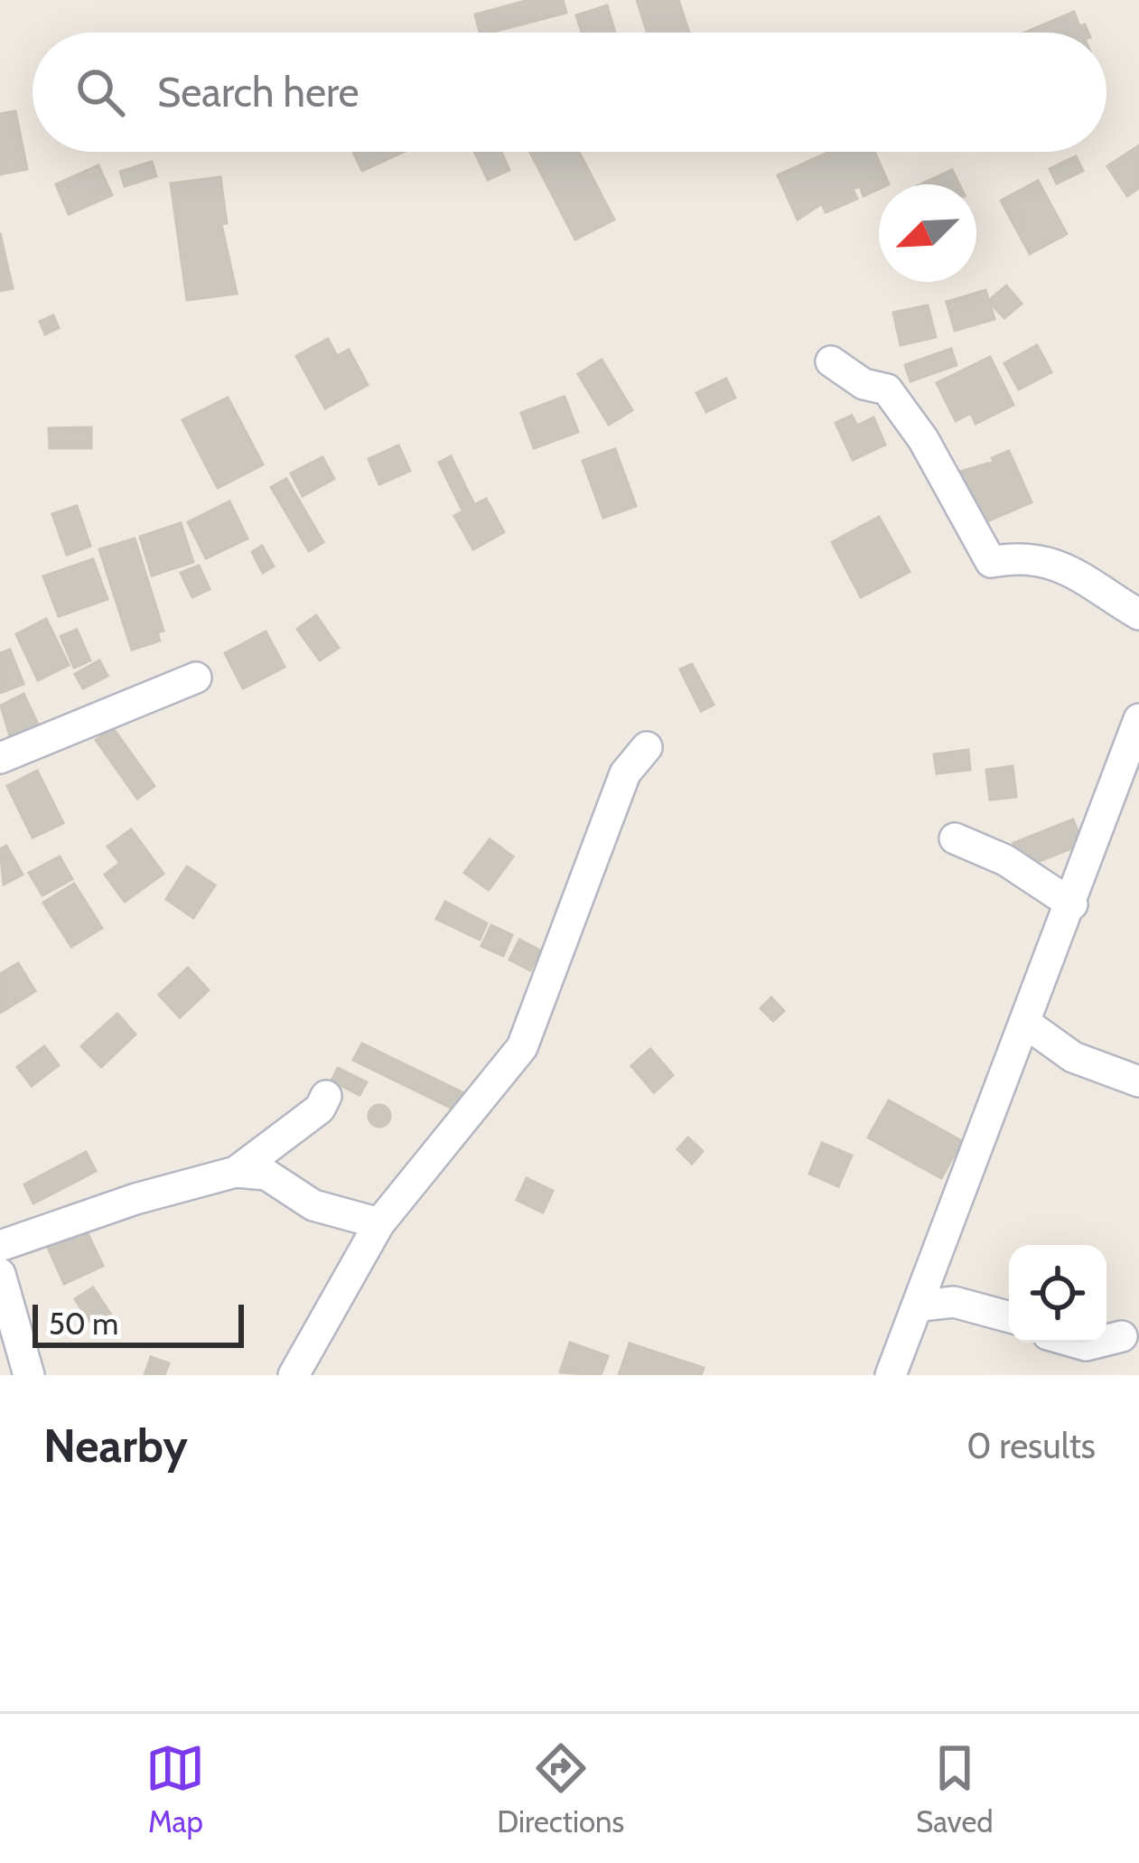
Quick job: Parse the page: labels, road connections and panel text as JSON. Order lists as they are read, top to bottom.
{
  "scale_bar": "50 m",
  "north": "bottom left",
  "page": {
    "search": "Search here",
    "scale": "50 m",
    "heading": ["Nearby", "0 results"],
    "nav": ["Map", "Directions", "Saved"]
  }
}
